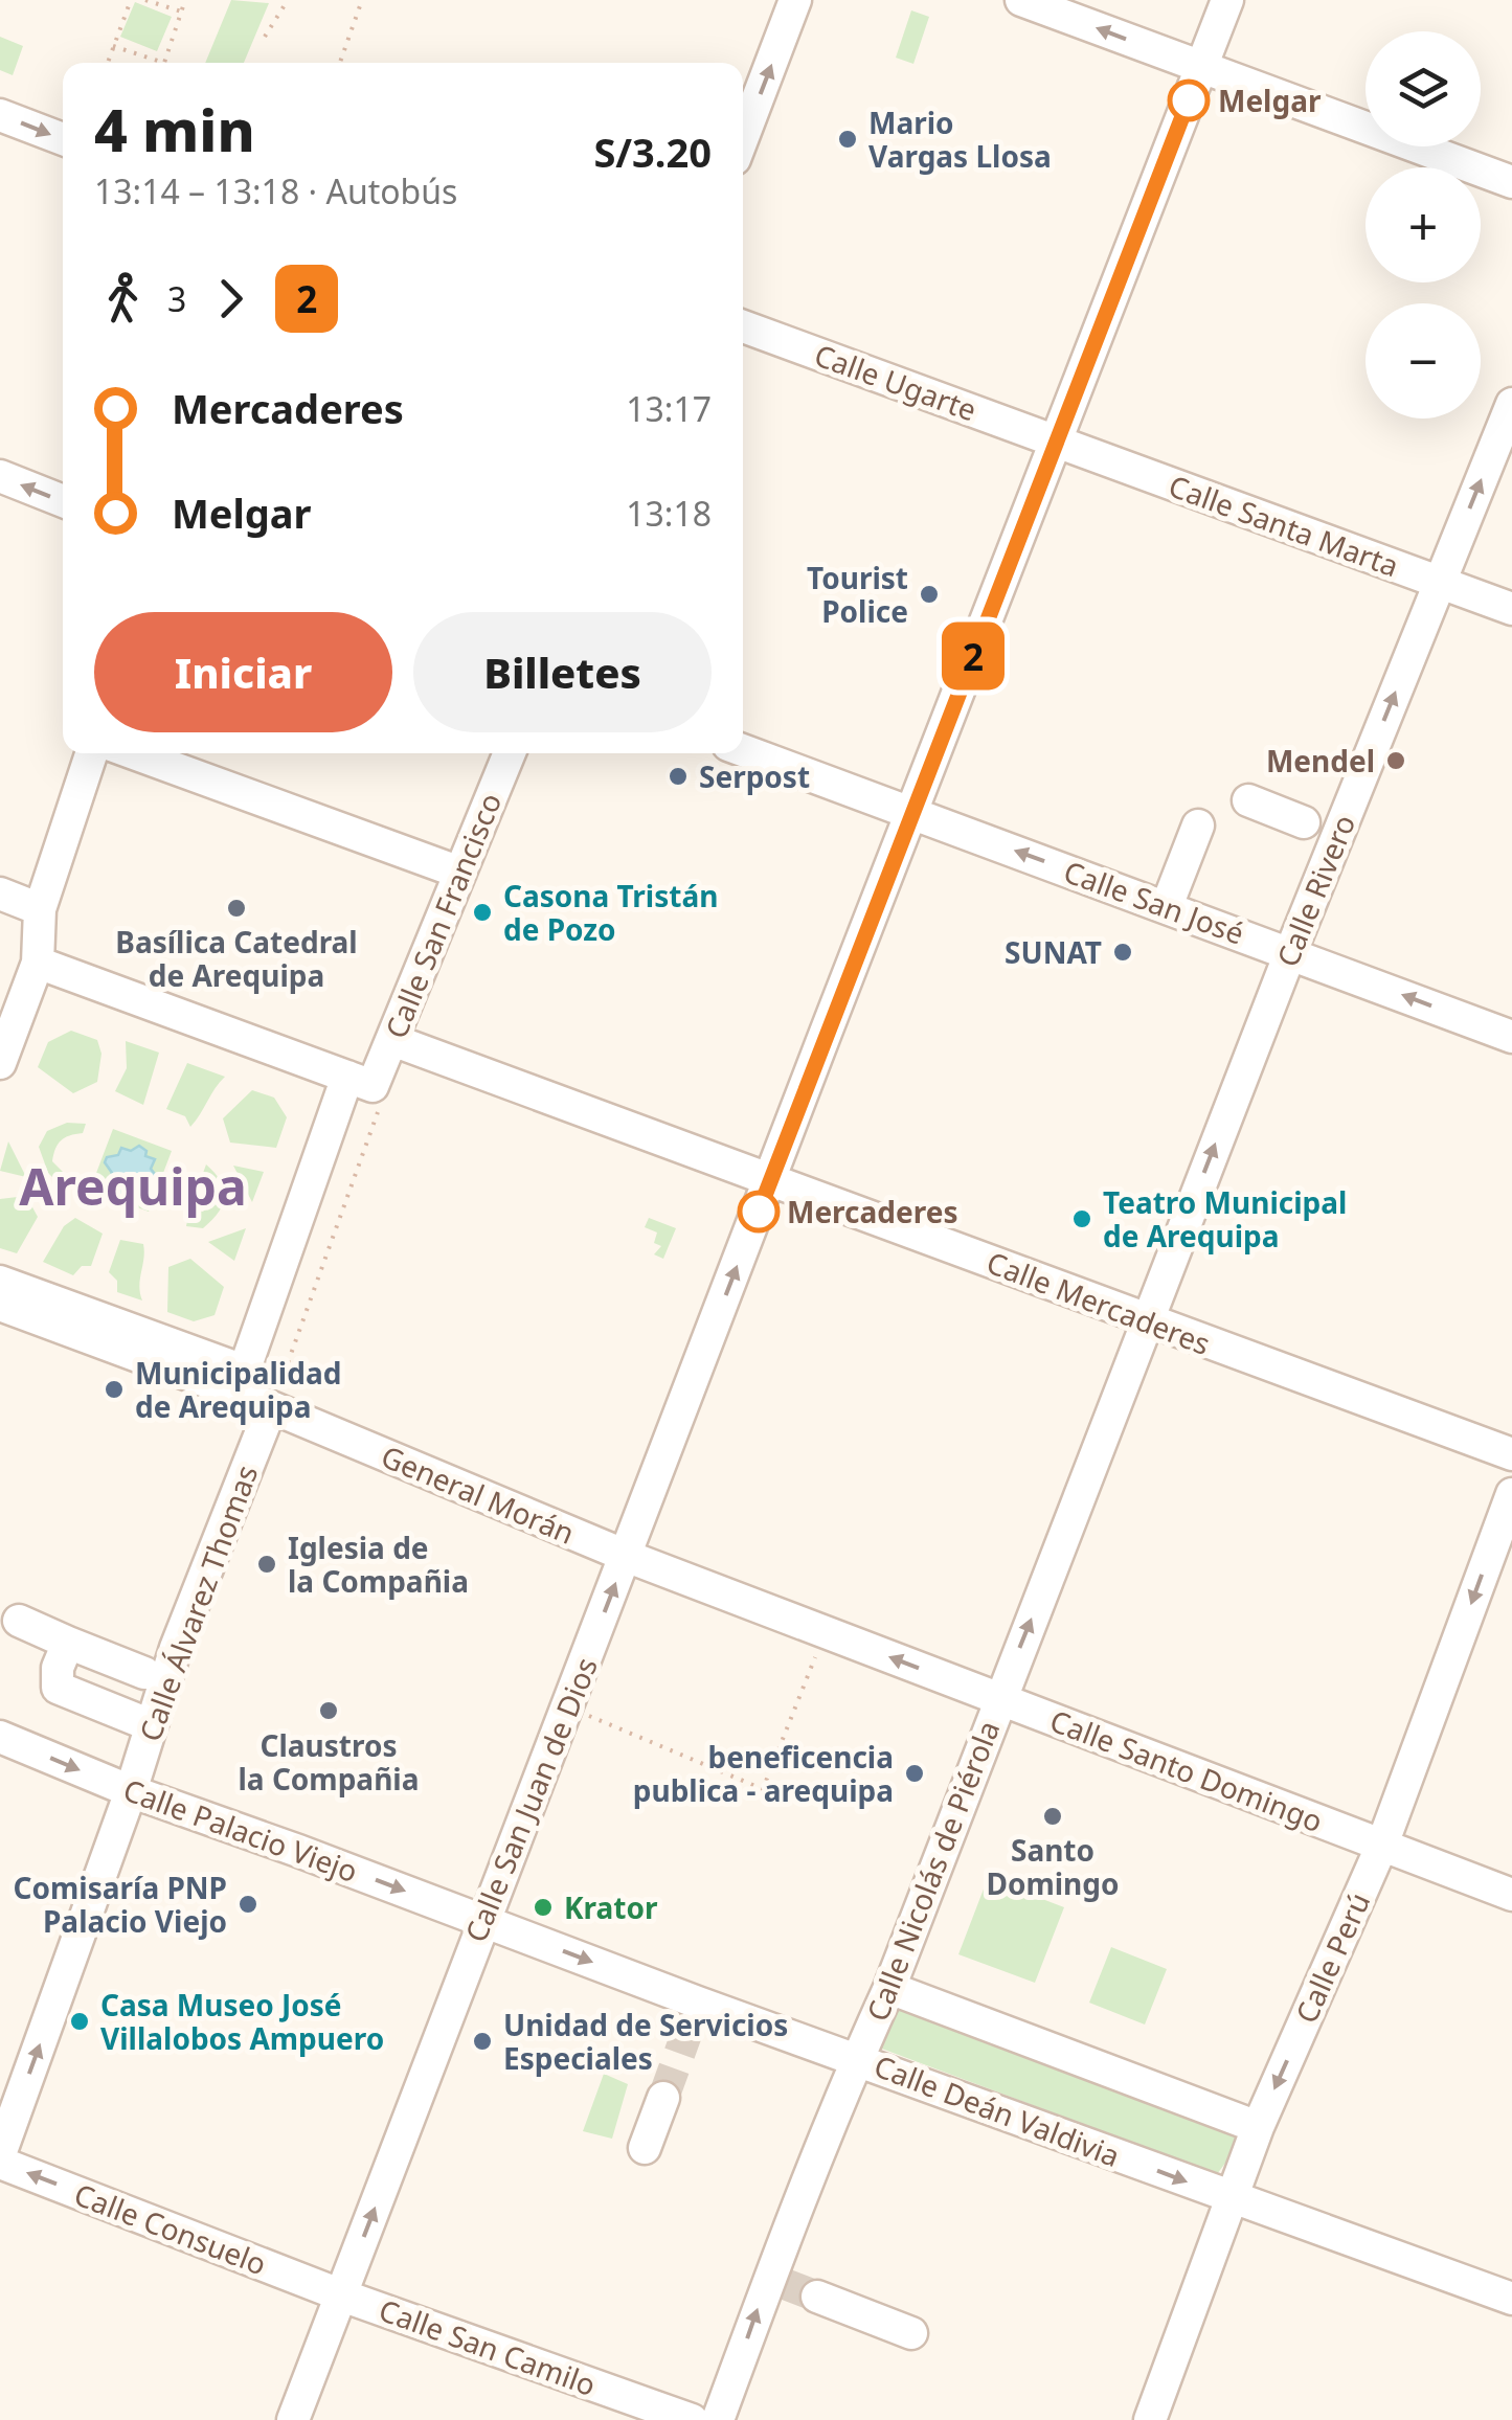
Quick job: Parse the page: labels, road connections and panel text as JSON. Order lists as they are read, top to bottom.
{
  "streets": {
    "street": [
      "Calle Ugarte",
      "Calle Santa Marta",
      "Calle Rivero",
      "Calle San José",
      "Calle San Francisco",
      "Calle Mercaderes",
      "General Morán",
      "Calle Álvarez Thomas",
      "Calle Santo Domingo",
      "Calle San Juan de Dios",
      "Calle Palacio Viejo",
      "Calle Nicolás de Piérola",
      "Calle Perú",
      "Calle Deán Valdivia",
      "Calle Consuelo",
      "Calle San Camilo"
    ]
  },
  "crossings": [
    ["Calle Ugarte", "Calle Santa Marta"],
    ["Calle Ugarte", "Calle San Juan de Dios"],
    ["Calle Santa Marta", "Calle Rivero"],
    ["Calle Santa Marta", "Calle San Juan de Dios"],
    ["Calle Rivero", "Calle San José"],
    ["Calle Rivero", "Calle Mercaderes"],
    ["Calle Rivero", "Calle Nicolás de Piérola"],
    ["Calle San José", "Calle San Juan de Dios"],
    ["Calle San Francisco", "Calle Mercaderes"],
    ["Calle San Francisco", "General Morán"],
    ["Calle Mercaderes", "Calle San Juan de Dios"],
    ["Calle Mercaderes", "Calle Nicolás de Piérola"],
    ["General Morán", "Calle Álvarez Thomas"],
    ["General Morán", "Calle Santo Domingo"],
    ["General Morán", "Calle San Juan de Dios"],
    ["Calle Álvarez Thomas", "Calle Palacio Viejo"],
    ["Calle Álvarez Thomas", "Calle Consuelo"],
    ["Calle Santo Domingo", "Calle San Juan de Dios"],
    ["Calle Santo Domingo", "Calle Nicolás de Piérola"],
    ["Calle Santo Domingo", "Calle Perú"],
    ["Calle San Juan de Dios", "Calle Palacio Viejo"],
    ["Calle San Juan de Dios", "Calle Deán Valdivia"],
    ["Calle San Juan de Dios", "Calle Consuelo"],
    ["Calle San Juan de Dios", "Calle San Camilo"],
    ["Calle Palacio Viejo", "Calle Deán Valdivia"],
    ["Calle Nicolás de Piérola", "Calle Deán Valdivia"],
    ["Calle Perú", "Calle Deán Valdivia"],
    ["Calle Consuelo", "Calle San Camilo"]
  ],
  "one_way": [
    "Calle Rivero",
    "Calle San José",
    "Calle Álvarez Thomas",
    "Calle San Juan de Dios",
    "Calle Palacio Viejo",
    "Calle Nicolás de Piérola",
    "Calle Perú",
    "Calle Consuelo"
  ],
  "districts": ["Arequipa"],
  "places": [
    "Melgar",
    "Mario Vargas Llosa",
    "Tourist Police",
    "Mendel",
    "Serpost",
    "Basílica Catedral de Arequipa",
    "Casona Tristán de Pozo",
    "SUNAT",
    "Mercaderes",
    "Teatro Municipal de Arequipa",
    "Municipalidad de Arequipa",
    "Iglesia de la Compañia",
    "Claustros la Compañia",
    "beneficencia publica - arequipa",
    "Santo Domingo",
    "Comisaría PNP Palacio Viejo",
    "Krator",
    "Casa Museo José Villalobos Ampuero",
    "Unidad de Servicios Especiales"
  ],
  "lines": ["bus line 2"],
  "page": {
    "on_map": "2",
    "map_buttons": ["+", "−"],
    "heading": ["4 min", "13:14 – 13:18 · Autobús", "S/3.20"],
    "legs": ["3", "2"],
    "list": [
      {
        "name": "Mercaderes",
        "value": "13:17"
      },
      {
        "name": "Melgar",
        "value": "13:18"
      }
    ],
    "buttons": ["Iniciar", "Billetes"]
  }
}
